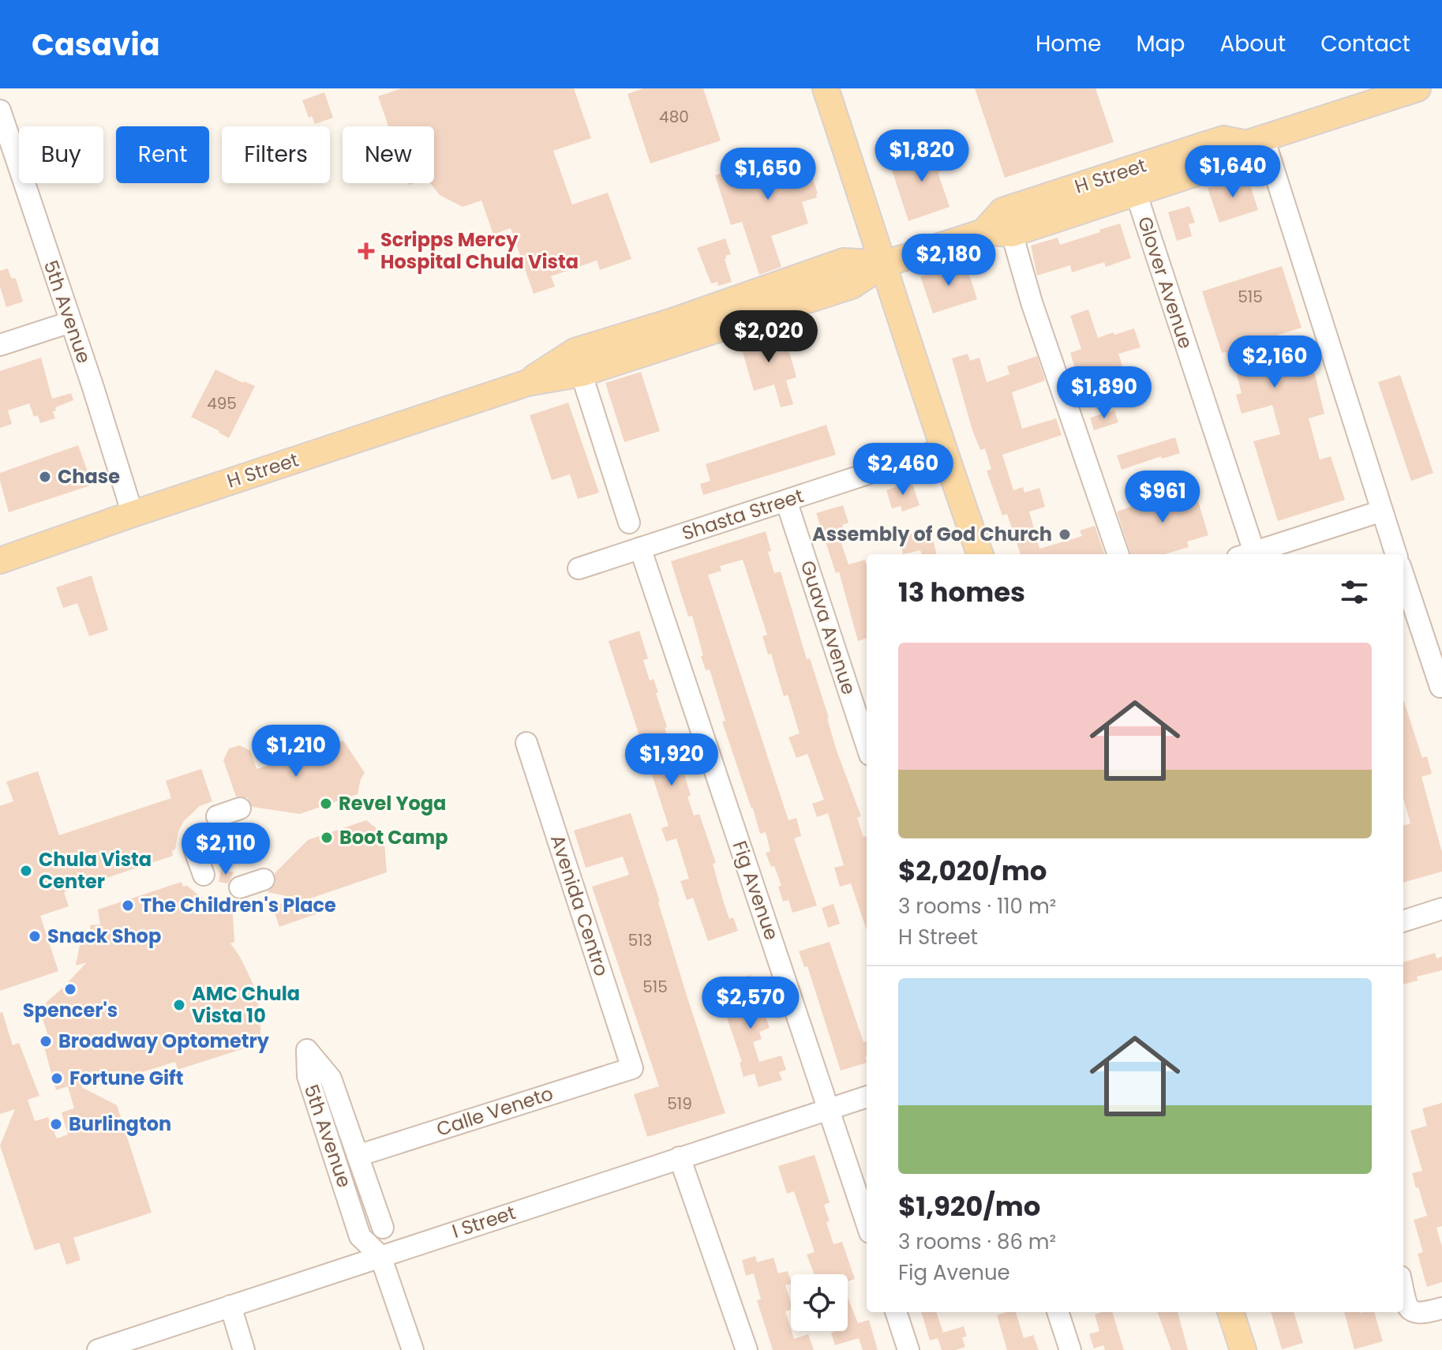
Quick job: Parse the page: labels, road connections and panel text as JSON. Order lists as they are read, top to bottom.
{
  "streets": {
    "main road": ["H Street"],
    "street": [
      "Glover Avenue",
      "5th Avenue",
      "Shasta Street",
      "Guava Avenue",
      "Fig Avenue",
      "Avenida Centro",
      "Calle Veneto",
      "I Street"
    ]
  },
  "crossings": [
    ["H Street", "Glover Avenue"],
    ["H Street", "5th Avenue"],
    ["5th Avenue", "Calle Veneto"],
    ["5th Avenue", "I Street"],
    ["Shasta Street", "Guava Avenue"],
    ["Shasta Street", "Fig Avenue"],
    ["Fig Avenue", "I Street"],
    ["Avenida Centro", "Calle Veneto"]
  ],
  "places": {
    "health": ["Scripps Mercy Hospital Chula Vista"],
    "other": [
      "Chase",
      "Assembly of God Church",
      "Revel Yoga",
      "Boot Camp",
      "Chula Vista Center",
      "The Children's Place",
      "Snack Shop",
      "Spencer's",
      "AMC Chula Vista 10",
      "Broadway Optometry",
      "Fortune Gift",
      "Burlington"
    ]
  },
  "house_numbers": [
    "480",
    "515",
    "495",
    "513",
    "515",
    "519"
  ],
  "page": {
    "header": "Casavia",
    "nav": [
      "Home",
      "Map",
      "About",
      "Contact"
    ],
    "chip": [
      "Buy",
      "Rent",
      "Filters",
      "New"
    ],
    "price": [
      "$1,820",
      "$1,640",
      "$1,650",
      "$2,180",
      "$2,020",
      "$2,160",
      "$1,890",
      "$2,460",
      "$961",
      "$1,210",
      "$1,920",
      "$2,110",
      "$2,570"
    ],
    "heading": "13 homes",
    "list": [
      {
        "name": "$2,020/mo",
        "note": "3 rooms · 110 m² · H Street"
      },
      {
        "name": "$1,920/mo",
        "note": "3 rooms · 86 m² · Fig Avenue"
      }
    ]
  }
}
